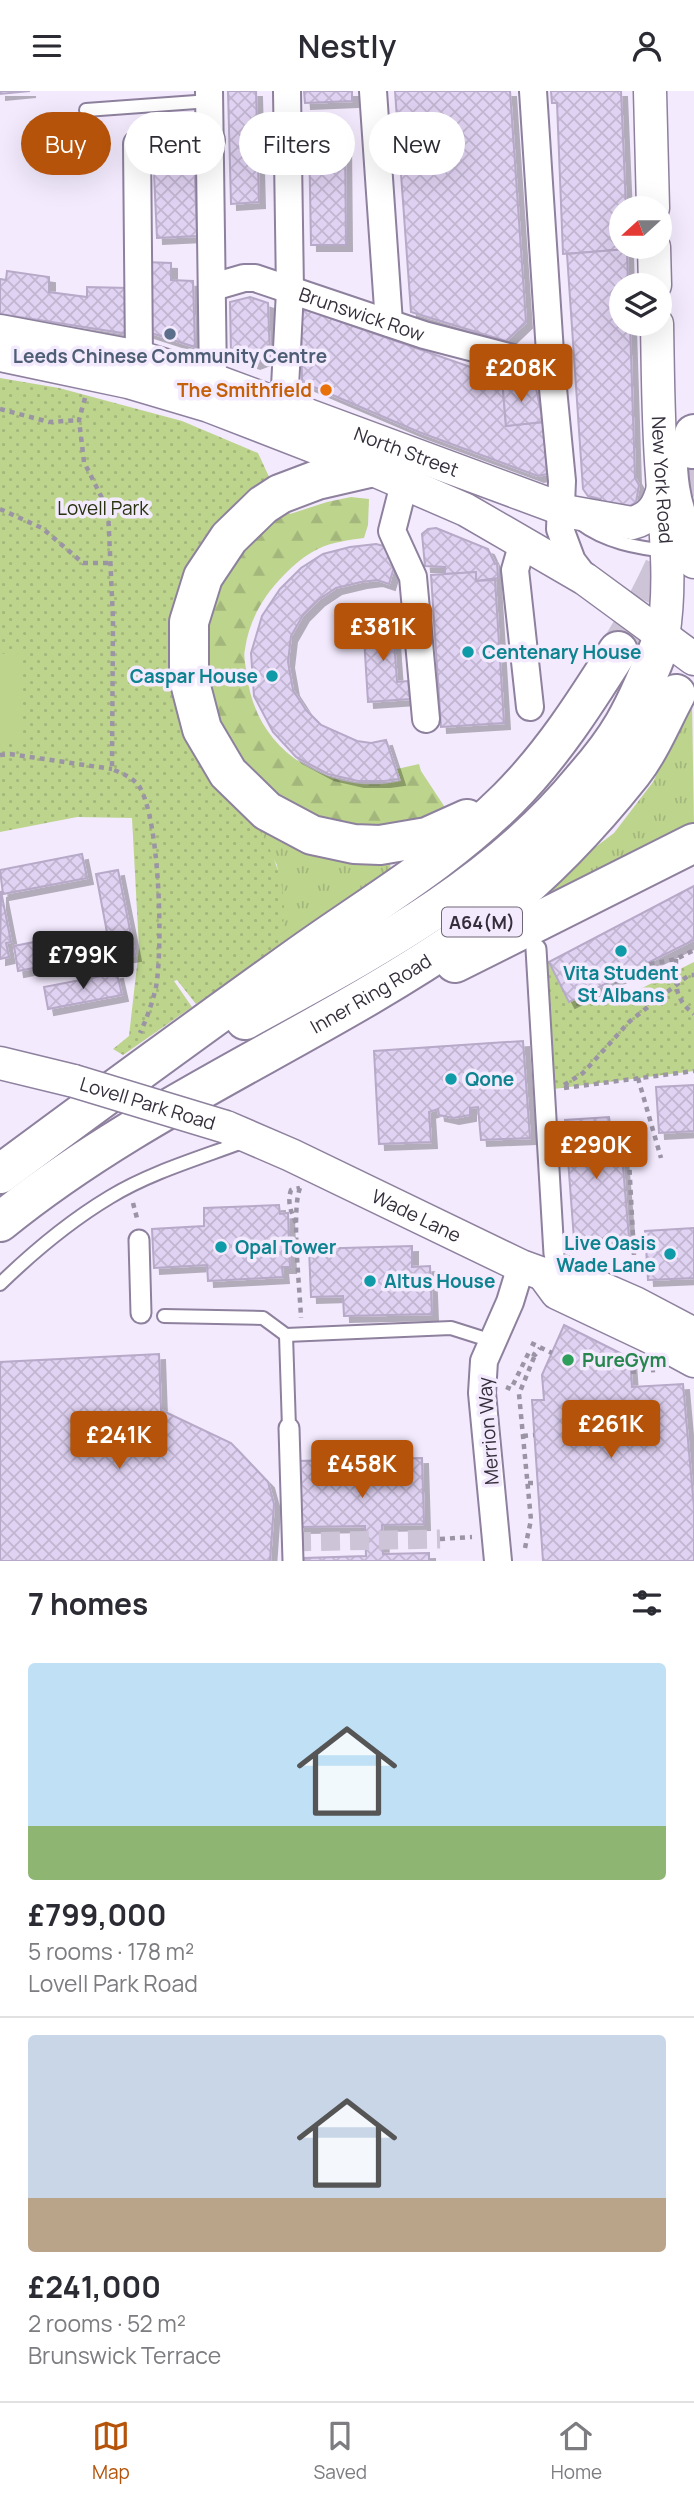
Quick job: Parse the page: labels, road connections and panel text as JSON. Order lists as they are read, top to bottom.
{
  "streets": {
    "highway": ["A64(M)", "Inner Ring Road"],
    "street": [
      "Brunswick Row",
      "North Street",
      "New York Road",
      "Lovell Park Road",
      "Wade Lane",
      "Merrion Way"
    ]
  },
  "crossings": [
    ["North Street", "New York Road"],
    ["North Street", "A64(M)"],
    ["New York Road", "A64(M)"],
    ["A64(M)", "Inner Ring Road"],
    ["Lovell Park Road", "Wade Lane"],
    ["Wade Lane", "Merrion Way"]
  ],
  "parks": ["Lovell Park"],
  "places": [
    "Leeds Chinese Community Centre",
    "The Smithfield",
    "Centenary House",
    "Caspar House",
    "Vita Student St Albans",
    "Qone",
    "Opal Tower",
    "Live Oasis Wade Lane",
    "Altus House",
    "PureGym"
  ],
  "north": "left",
  "page": {
    "header": "Nestly",
    "chip": [
      "Buy",
      "Rent",
      "Filters",
      "New"
    ],
    "price": [
      "£208K",
      "£381K",
      "£799K",
      "£290K",
      "£261K",
      "£241K",
      "£458K"
    ],
    "heading": "7 homes",
    "list": [
      {
        "name": "£799,000",
        "note": "5 rooms · 178 m² · Lovell Park Road"
      },
      {
        "name": "£241,000",
        "note": "2 rooms · 52 m² · Brunswick Terrace"
      }
    ],
    "tabs": ["Map", "Saved", "Home"]
  }
}
